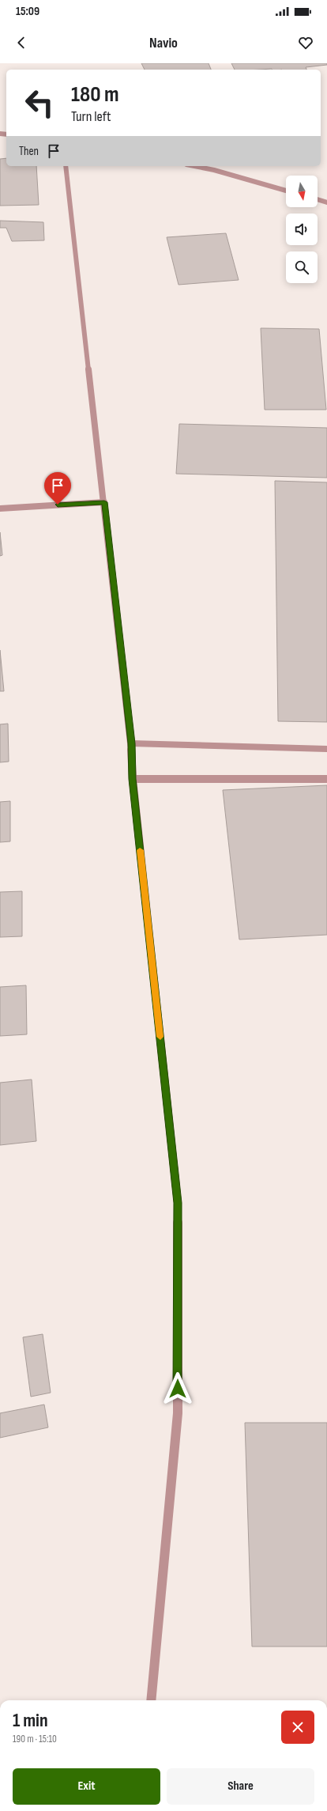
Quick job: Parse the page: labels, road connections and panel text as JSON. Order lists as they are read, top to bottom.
{
  "north": "bottom",
  "page": {
    "status": "15:09",
    "header": "Navio",
    "turn": ["180 m", "Turn left"],
    "then": "Then",
    "heading": ["1 min", "190 m · 15:10"],
    "buttons": ["Exit", "Share"]
  }
}
